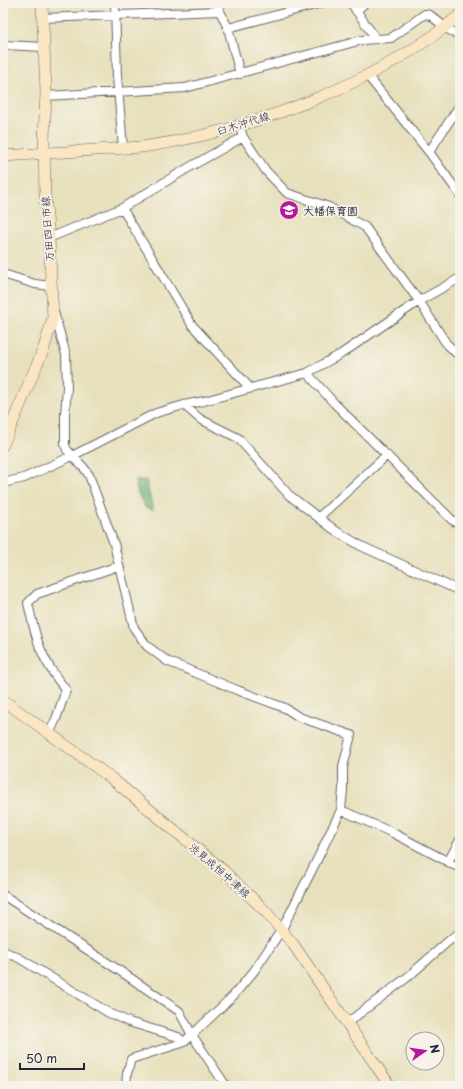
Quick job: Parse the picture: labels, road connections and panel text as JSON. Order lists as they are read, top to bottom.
{
  "streets": {
    "main road": ["臼木沖代線", "万田四日市線", "渋見成恒中津線"]
  },
  "crossings": [
    ["臼木沖代線", "万田四日市線"]
  ],
  "places": {
    "school or university": ["大幡保育園"]
  },
  "scale_bar": "50 m",
  "north": "right"
}
